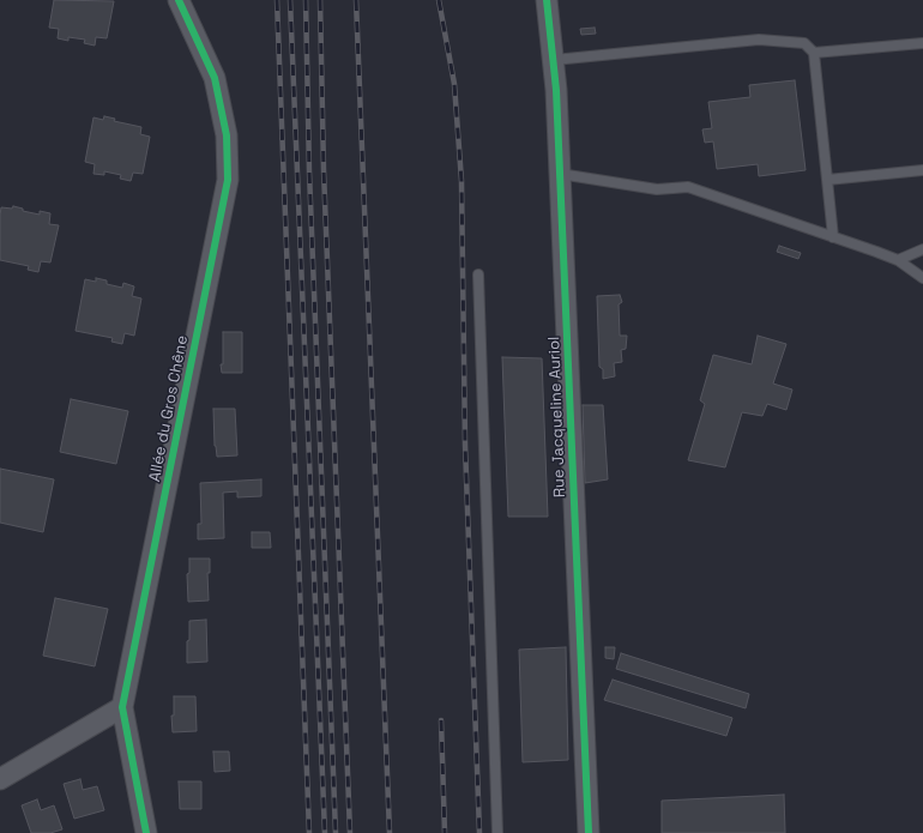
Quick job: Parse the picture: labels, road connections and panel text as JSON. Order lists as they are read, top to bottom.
{
  "streets": {
    "street": ["Allée du Gros Chêne", "Rue Jacqueline Auriol"]
  }
}
